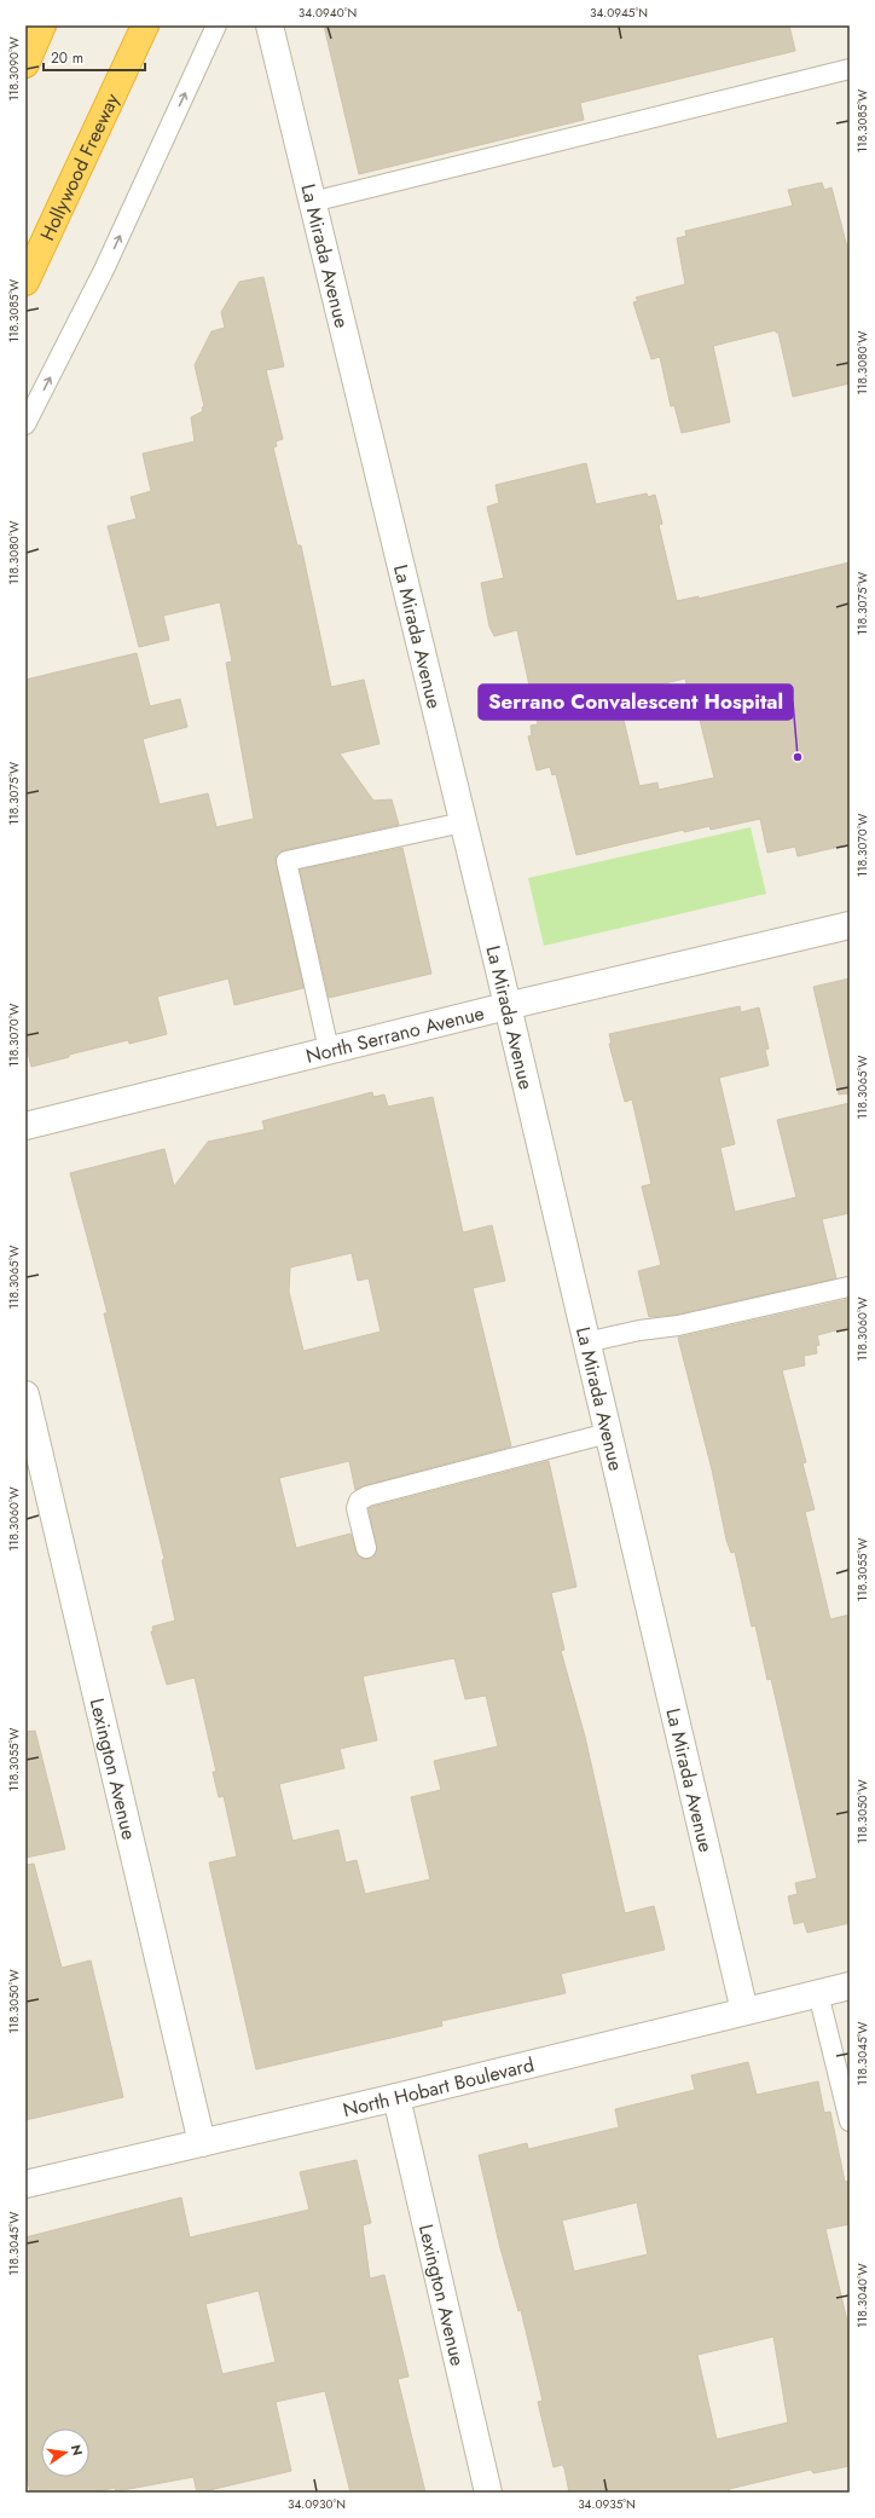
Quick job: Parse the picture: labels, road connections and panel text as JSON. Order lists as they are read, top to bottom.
{
  "streets": {
    "highway": ["Hollywood Freeway"],
    "street": [
      "La Mirada Avenue",
      "North Serrano Avenue",
      "Lexington Avenue",
      "North Hobart Boulevard"
    ]
  },
  "crossings": [
    ["La Mirada Avenue", "North Serrano Avenue"],
    ["La Mirada Avenue", "North Hobart Boulevard"],
    ["Lexington Avenue", "North Hobart Boulevard"]
  ],
  "places": ["Serrano Convalescent Hospital"],
  "scale_bar": "20 m",
  "north": "right",
  "coordinates": [
    "34.0940°N",
    "34.0945°N",
    "118.3090°W",
    "118.3085°W",
    "118.3080°W",
    "118.3075°W",
    "118.3070°W",
    "118.3065°W",
    "118.3060°W",
    "118.3055°W",
    "118.3050°W",
    "118.3045°W",
    "118.3040°W",
    "34.0930°N",
    "34.0935°N"
  ]
}
